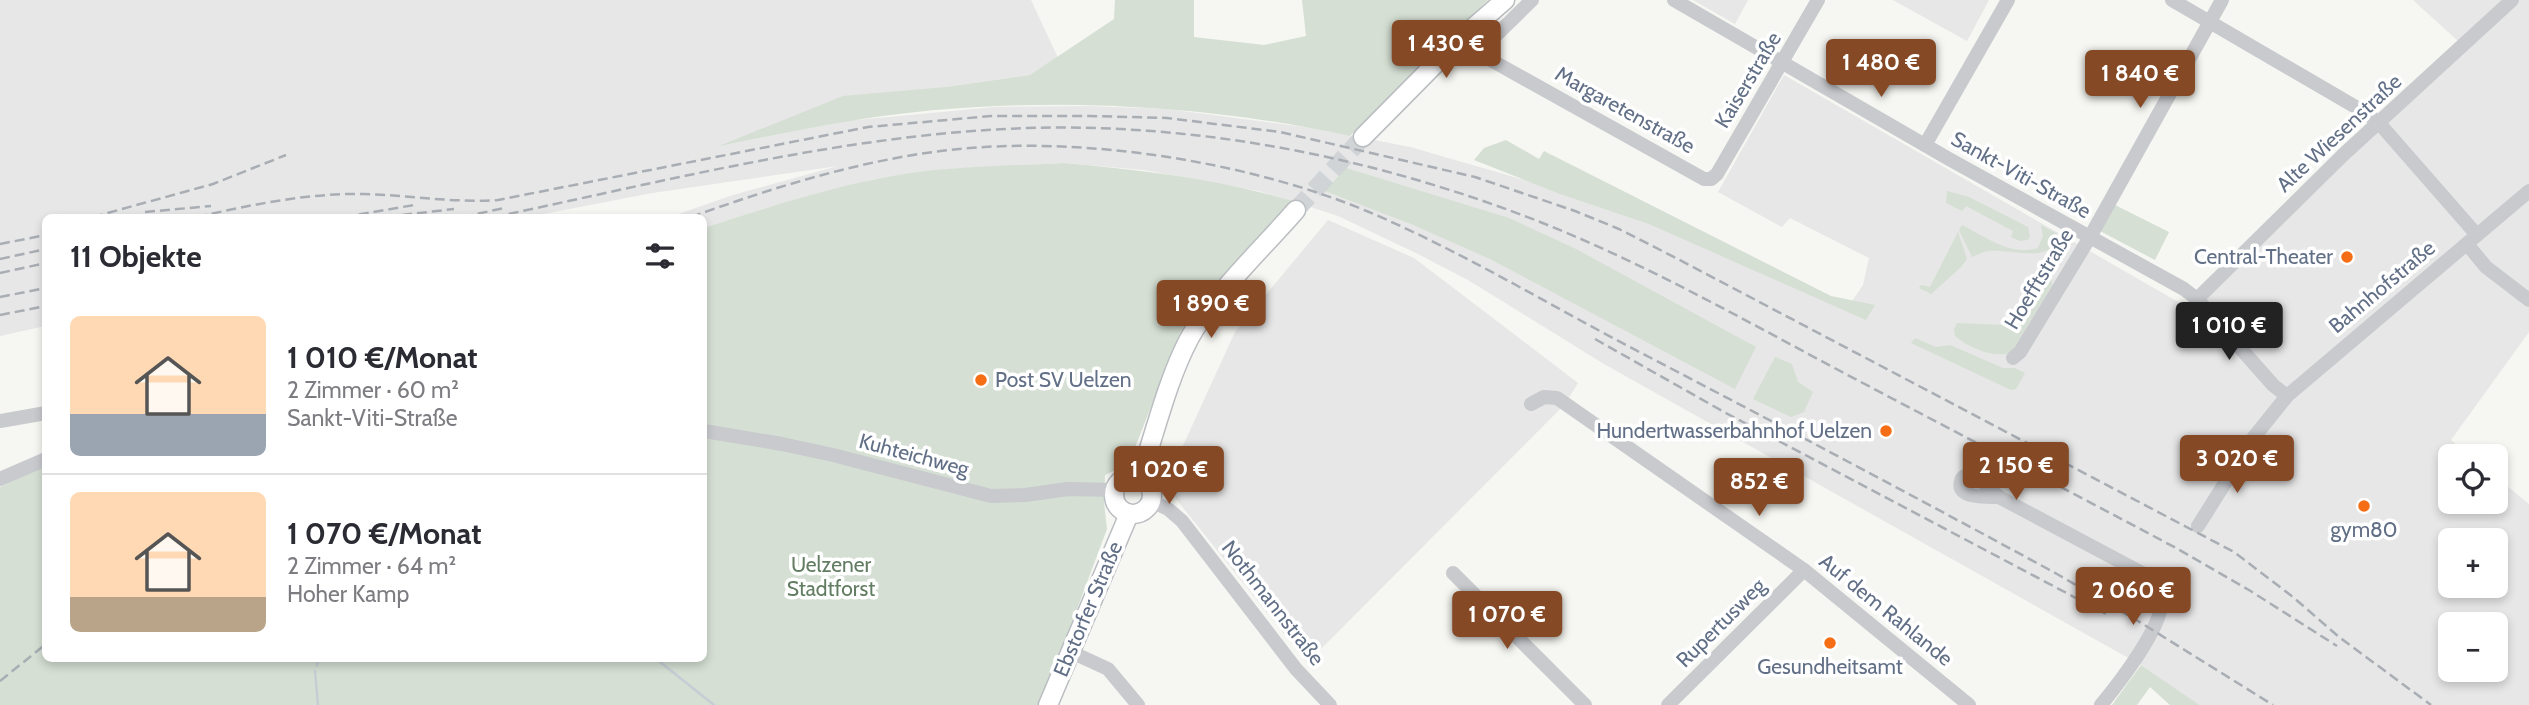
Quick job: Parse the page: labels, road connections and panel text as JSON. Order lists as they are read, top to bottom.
{
  "streets": {
    "main road": ["Ebstorfer Straße"],
    "street": [
      "Kaiserstraße",
      "Margaretenstraße",
      "Alte Wiesenstraße",
      "Sankt-Viti-Straße",
      "Hoefftstraße",
      "Bahnhofstraße",
      "Kuhteichweg",
      "Nothmannstraße",
      "Auf dem Rahlande",
      "Rupertusweg"
    ]
  },
  "crossings": [
    ["Kaiserstraße", "Margaretenstraße"],
    ["Kaiserstraße", "Sankt-Viti-Straße"],
    ["Alte Wiesenstraße", "Sankt-Viti-Straße"],
    ["Sankt-Viti-Straße", "Hoefftstraße"],
    ["Sankt-Viti-Straße", "Bahnhofstraße"],
    ["Kuhteichweg", "Nothmannstraße"],
    ["Kuhteichweg", "Ebstorfer Straße"],
    ["Nothmannstraße", "Ebstorfer Straße"],
    ["Auf dem Rahlande", "Rupertusweg"]
  ],
  "parks": ["Uelzener Stadtforst"],
  "places": [
    "Central-Theater",
    "Post SV Uelzen",
    "Hundertwasserbahnhof Uelzen",
    "gym80",
    "Gesundheitsamt"
  ],
  "page": {
    "price": [
      "1 430 €",
      "1 480 €",
      "1 840 €",
      "1 890 €",
      "1 010 €",
      "3 020 €",
      "2 150 €",
      "1 020 €",
      "852 €",
      "2 060 €",
      "1 070 €"
    ],
    "heading": "11 Objekte",
    "list": [
      {
        "name": "1 010 €/Monat",
        "note": "2 Zimmer · 60 m² · Sankt-Viti-Straße"
      },
      {
        "name": "1 070 €/Monat",
        "note": "2 Zimmer · 64 m² · Hoher Kamp"
      }
    ],
    "map_buttons": ["+", "−"]
  }
}
